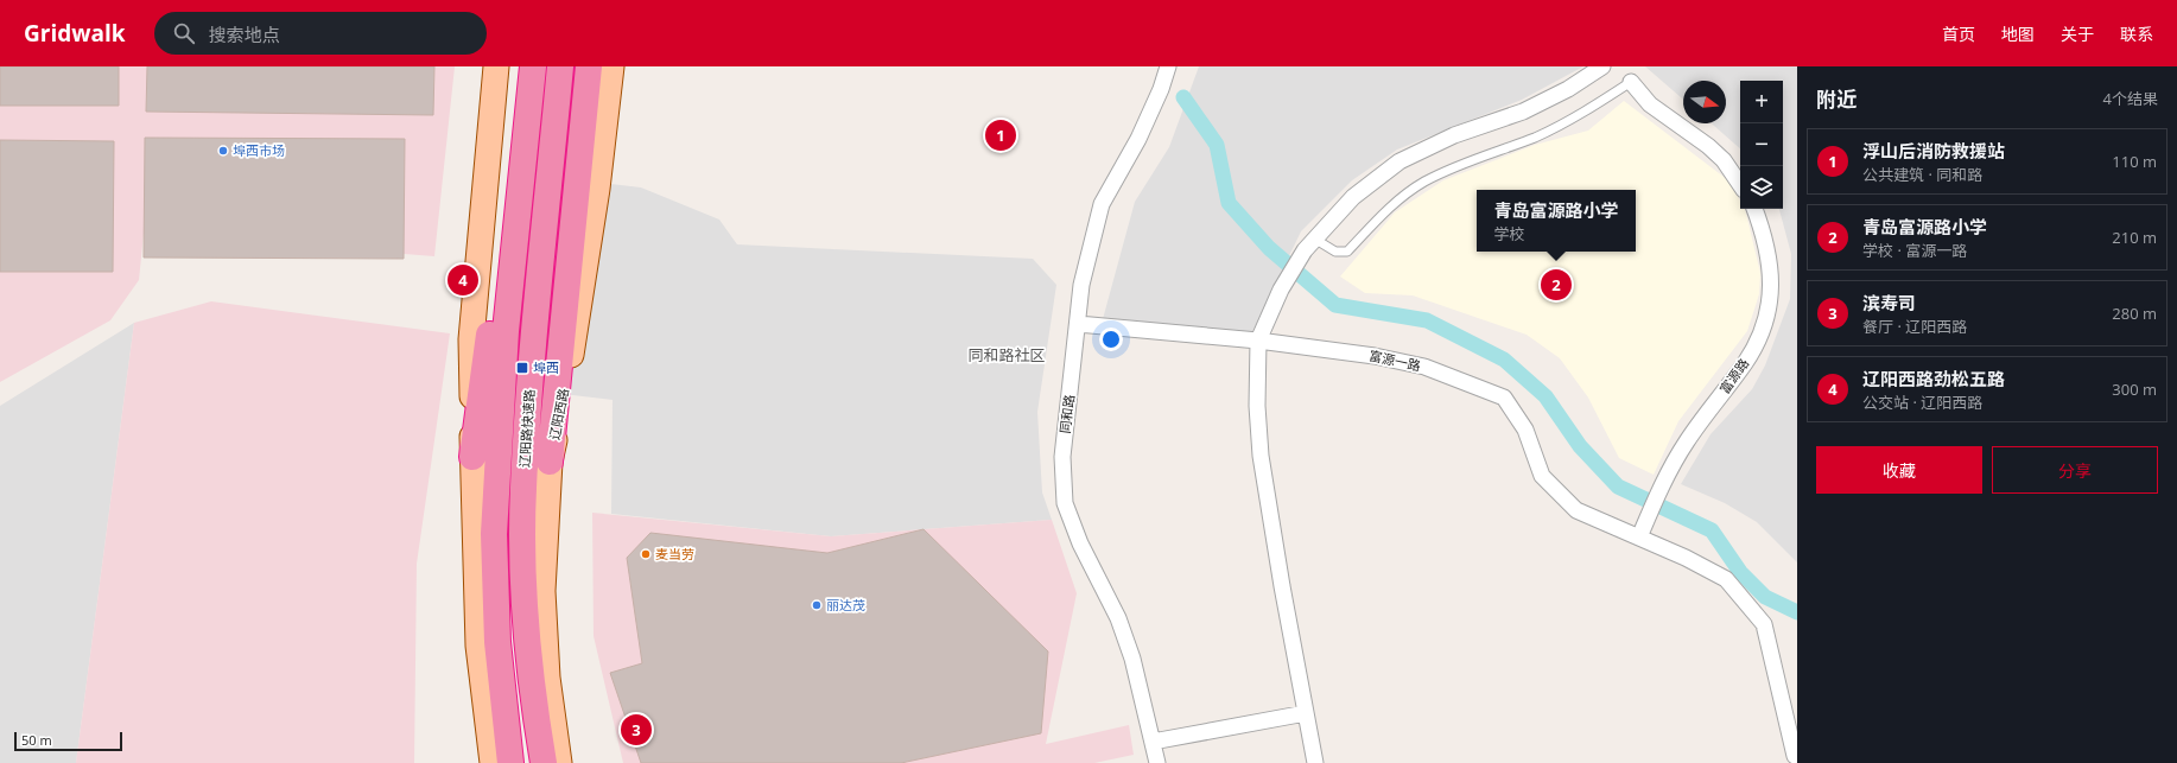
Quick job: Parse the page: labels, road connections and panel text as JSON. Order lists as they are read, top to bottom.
{
  "streets": {
    "highway": ["辽阳路快速路"],
    "main road": ["辽阳西路"],
    "street": ["富源一路", "富源路", "同和路"]
  },
  "crossings": [
    ["富源一路", "富源路"],
    ["富源一路", "同和路"]
  ],
  "districts": ["同和路社区"],
  "places": {
    "other": ["埠西市场", "麦当劳", "丽达茂"],
    "transit": ["埠西"]
  },
  "scale_bar": "50 m",
  "north": "right",
  "page": {
    "header": "Gridwalk",
    "search": "搜索地点",
    "nav": [
      "首页",
      "地图",
      "关于",
      "联系"
    ],
    "heading": ["附近", "4个结果"],
    "map_buttons": ["+", "−"],
    "pins": [
      "1",
      "4",
      "2",
      "3"
    ],
    "list": [
      {
        "mark": "1",
        "name": "浮山后消防救援站",
        "note": "公共建筑 · 同和路",
        "value": "110 m"
      },
      {
        "mark": "2",
        "name": "青岛富源路小学",
        "note": "学校 · 富源一路",
        "value": "210 m"
      },
      {
        "mark": "3",
        "name": "滨寿司",
        "note": "餐厅 · 辽阳西路",
        "value": "280 m"
      },
      {
        "mark": "4",
        "name": "辽阳西路劲松五路",
        "note": "公交站 · 辽阳西路",
        "value": "300 m"
      }
    ],
    "popup": ["青岛富源路小学", "学校"],
    "buttons": ["收藏", "分享"],
    "scale": "50 m"
  }
}
